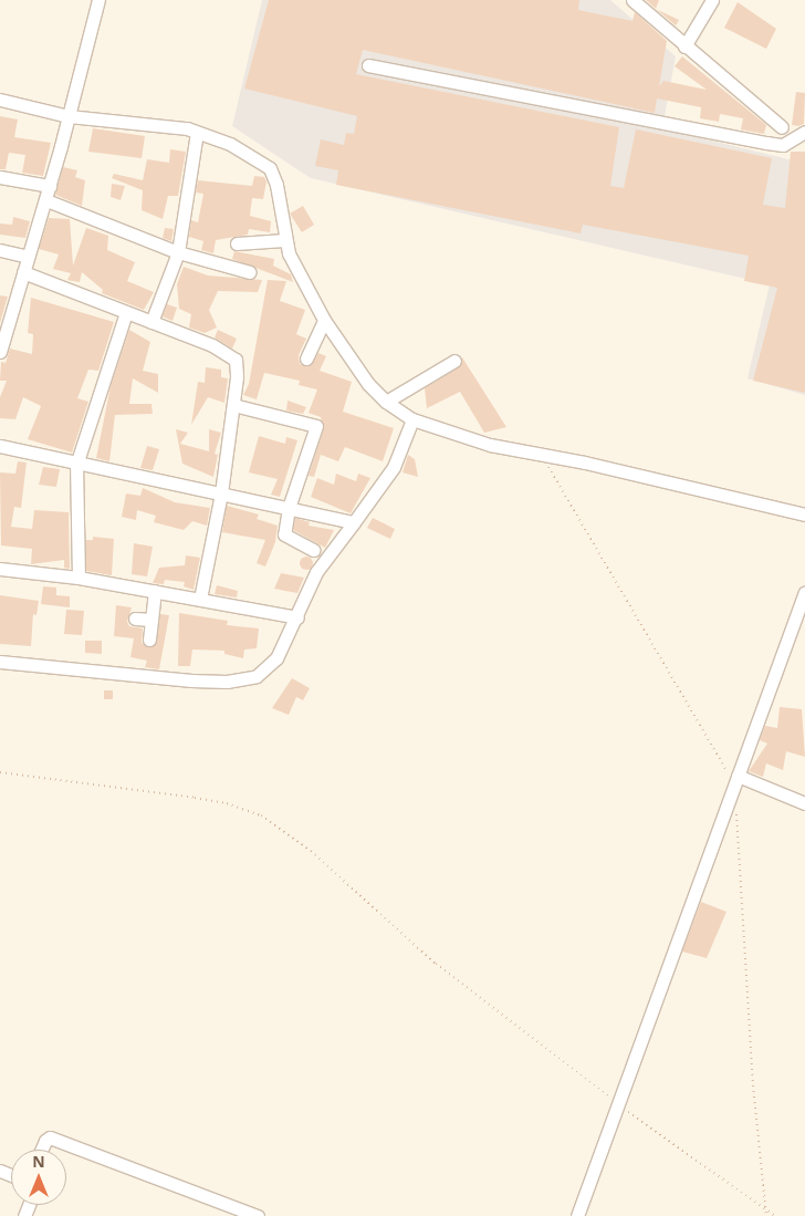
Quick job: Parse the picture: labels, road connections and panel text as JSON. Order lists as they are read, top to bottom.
{
  "north": "top"
}
